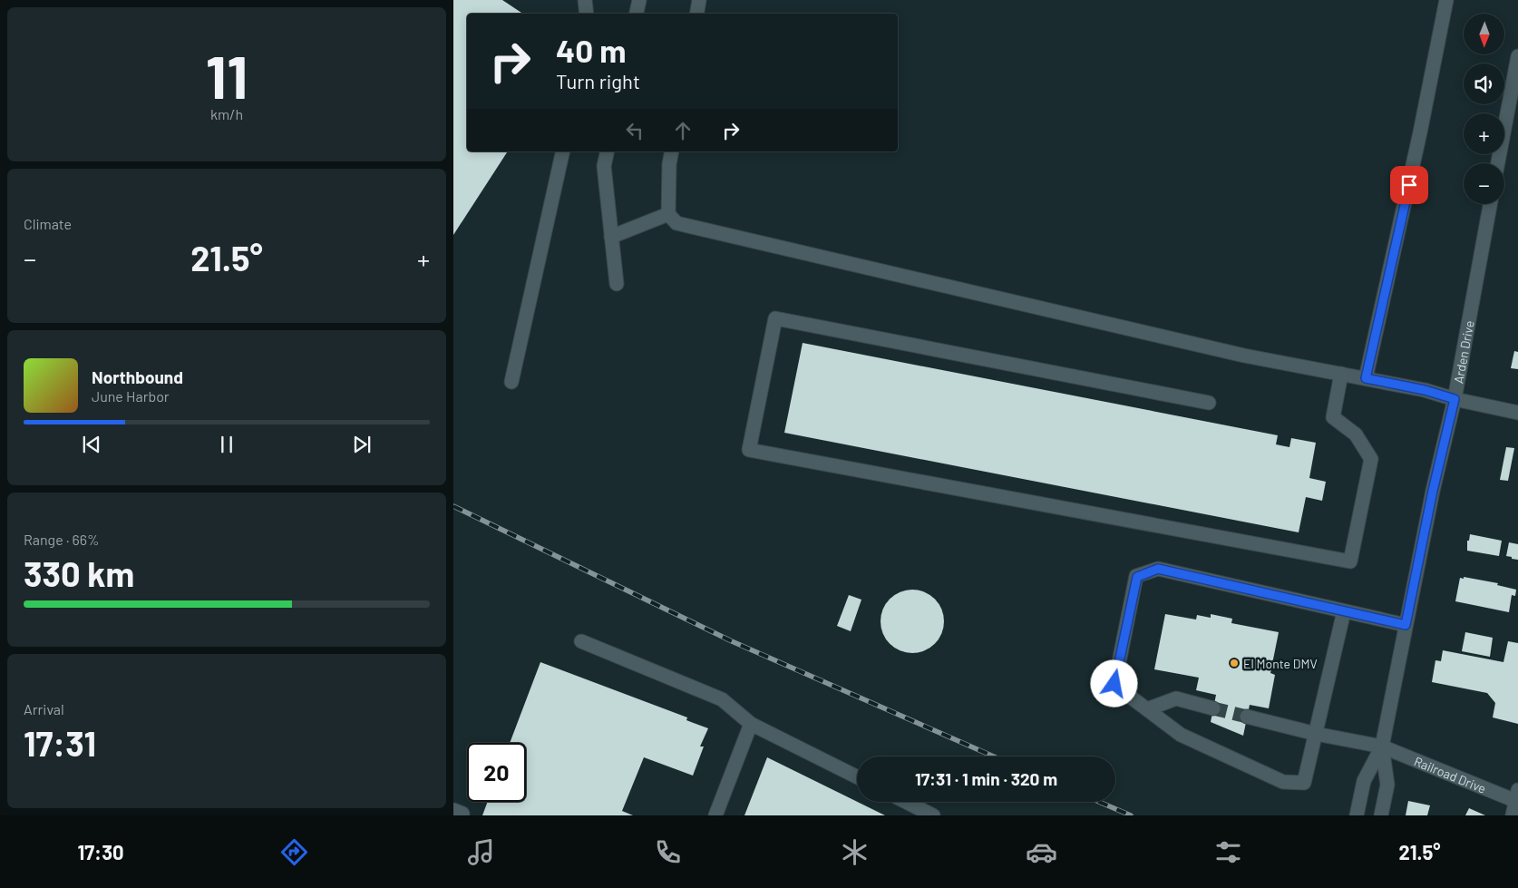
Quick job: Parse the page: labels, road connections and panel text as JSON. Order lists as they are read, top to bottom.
{
  "streets": {
    "street": ["Arden Drive", "Railroad Drive"]
  },
  "crossings": [
    ["Arden Drive", "Railroad Drive"]
  ],
  "places": ["El Monte DMV"],
  "north": "bottom",
  "page": {
    "tile": [
      ["11", "km/h"],
      "Climate",
      ["Range · 66%", "330 km"],
      ["Arrival", "17:31"]
    ],
    "map_buttons": ["+", "−"],
    "turn": ["40 m", "Turn right"],
    "heat": ["−", "21.5°", "+"],
    "song": ["Northbound", "June Harbor"],
    "limit": "20",
    "trip": "17:31 · 1 min · 320 m",
    "tabs": ["17:30", "21.5°"]
  }
}
